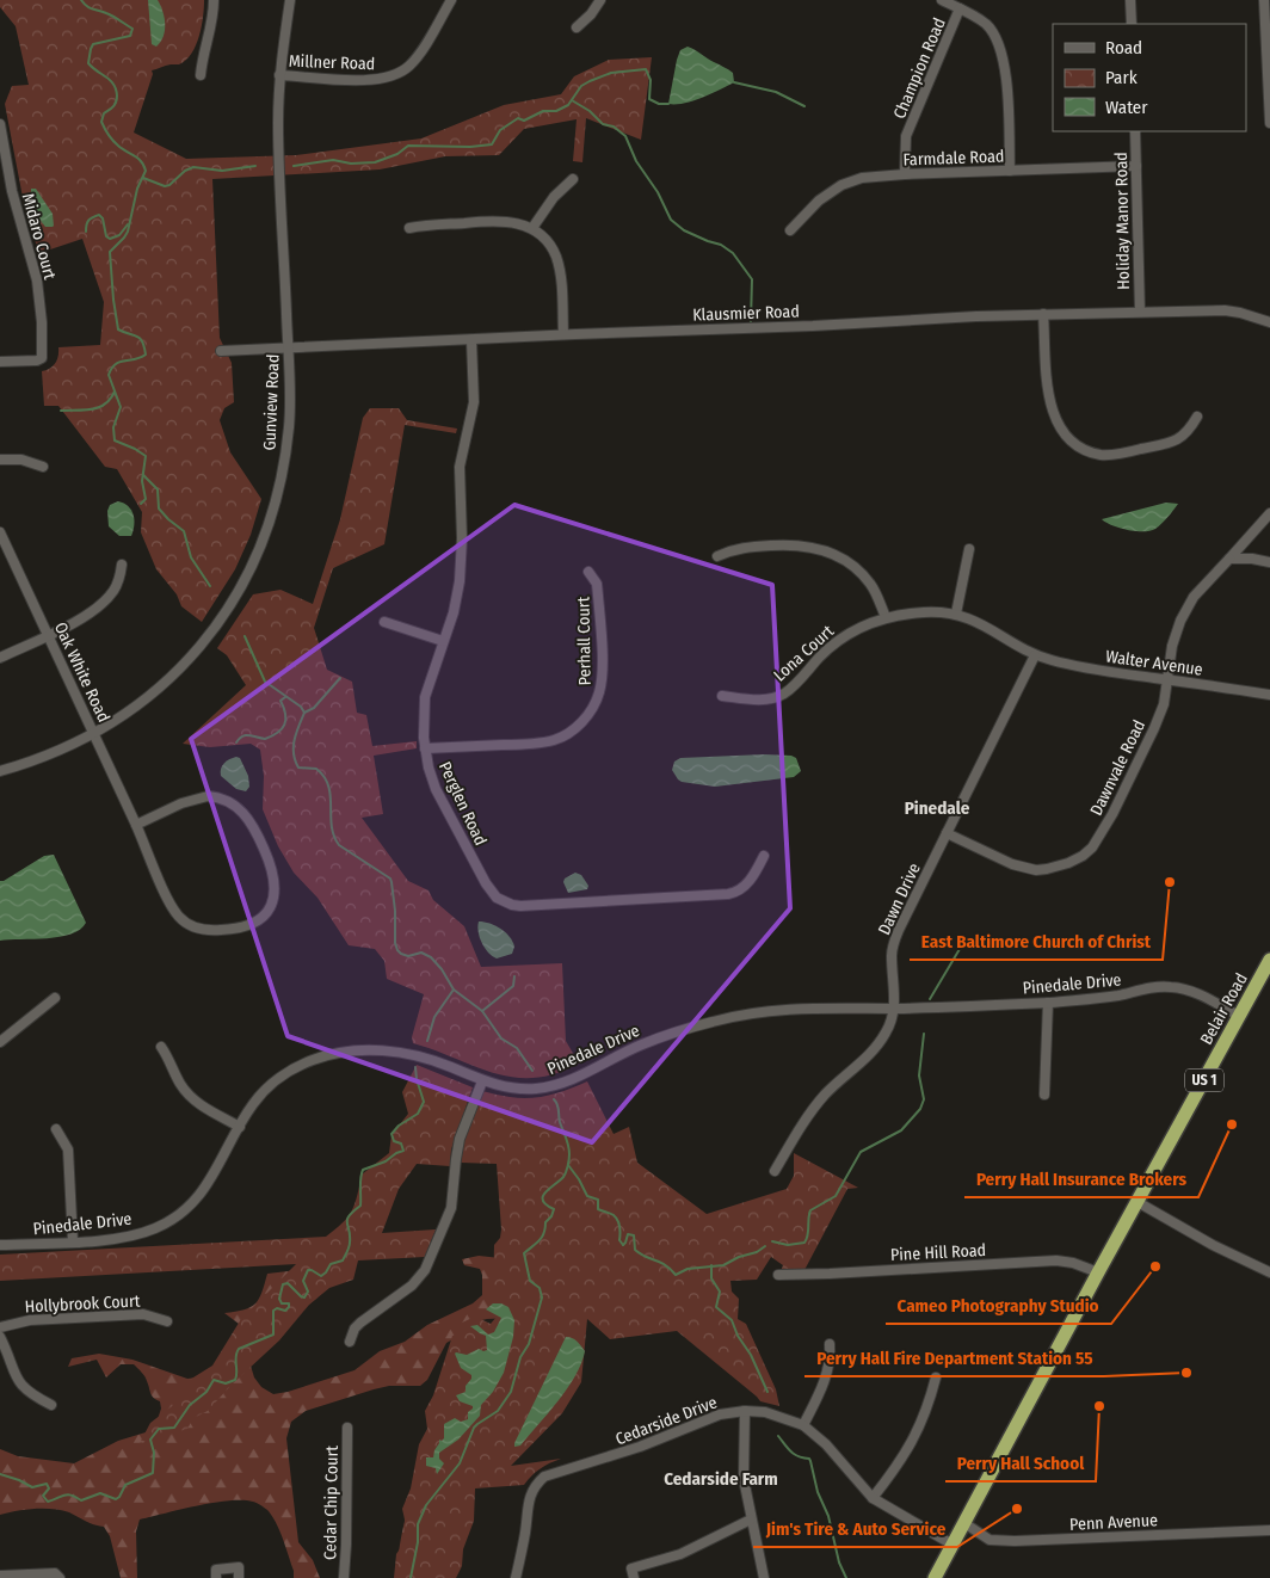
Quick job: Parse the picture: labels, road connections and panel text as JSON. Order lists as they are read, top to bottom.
{
  "streets": {
    "highway": ["Belair Road", "US 1"],
    "street": [
      "Millner Road",
      "Champion Road",
      "Farmdale Road",
      "Holiday Manor Road",
      "Midaro Court",
      "Klausmier Road",
      "Gunview Road",
      "Perhall Court",
      "Lona Court",
      "Walter Avenue",
      "Oak White Road",
      "Dawnvale Road",
      "Perglen Road",
      "Dawn Drive",
      "Pinedale Drive",
      "Pine Hill Road",
      "Hollybrook Court",
      "Cedarside Drive",
      "Cedar Chip Court",
      "Penn Avenue"
    ]
  },
  "crossings": [
    ["Millner Road", "Gunview Road"],
    ["Champion Road", "Farmdale Road"],
    ["Farmdale Road", "Holiday Manor Road"],
    ["Holiday Manor Road", "Klausmier Road"],
    ["Klausmier Road", "Gunview Road"],
    ["Klausmier Road", "Perglen Road"],
    ["Gunview Road", "Oak White Road"],
    ["Perhall Court", "Perglen Road"],
    ["Lona Court", "Walter Avenue"],
    ["Lona Court", "Dawn Drive"],
    ["Walter Avenue", "Dawnvale Road"],
    ["Walter Avenue", "Dawn Drive"],
    ["Dawnvale Road", "Dawn Drive"],
    ["Dawn Drive", "Pinedale Drive"],
    ["Pinedale Drive", "Belair Road"],
    ["Belair Road", "Pine Hill Road"],
    ["Belair Road", "Cedarside Drive"],
    ["Belair Road", "Penn Avenue"]
  ],
  "districts": ["Pinedale", "Cedarside Farm"],
  "places": [
    "East Baltimore Church of Christ",
    "Perry Hall Insurance Brokers",
    "Cameo Photography Studio",
    "Perry Hall Fire Department Station 55",
    "Perry Hall School",
    "Jim's Tire & Auto Service"
  ],
  "legend": ["Road", "Park", "Water"]
}
